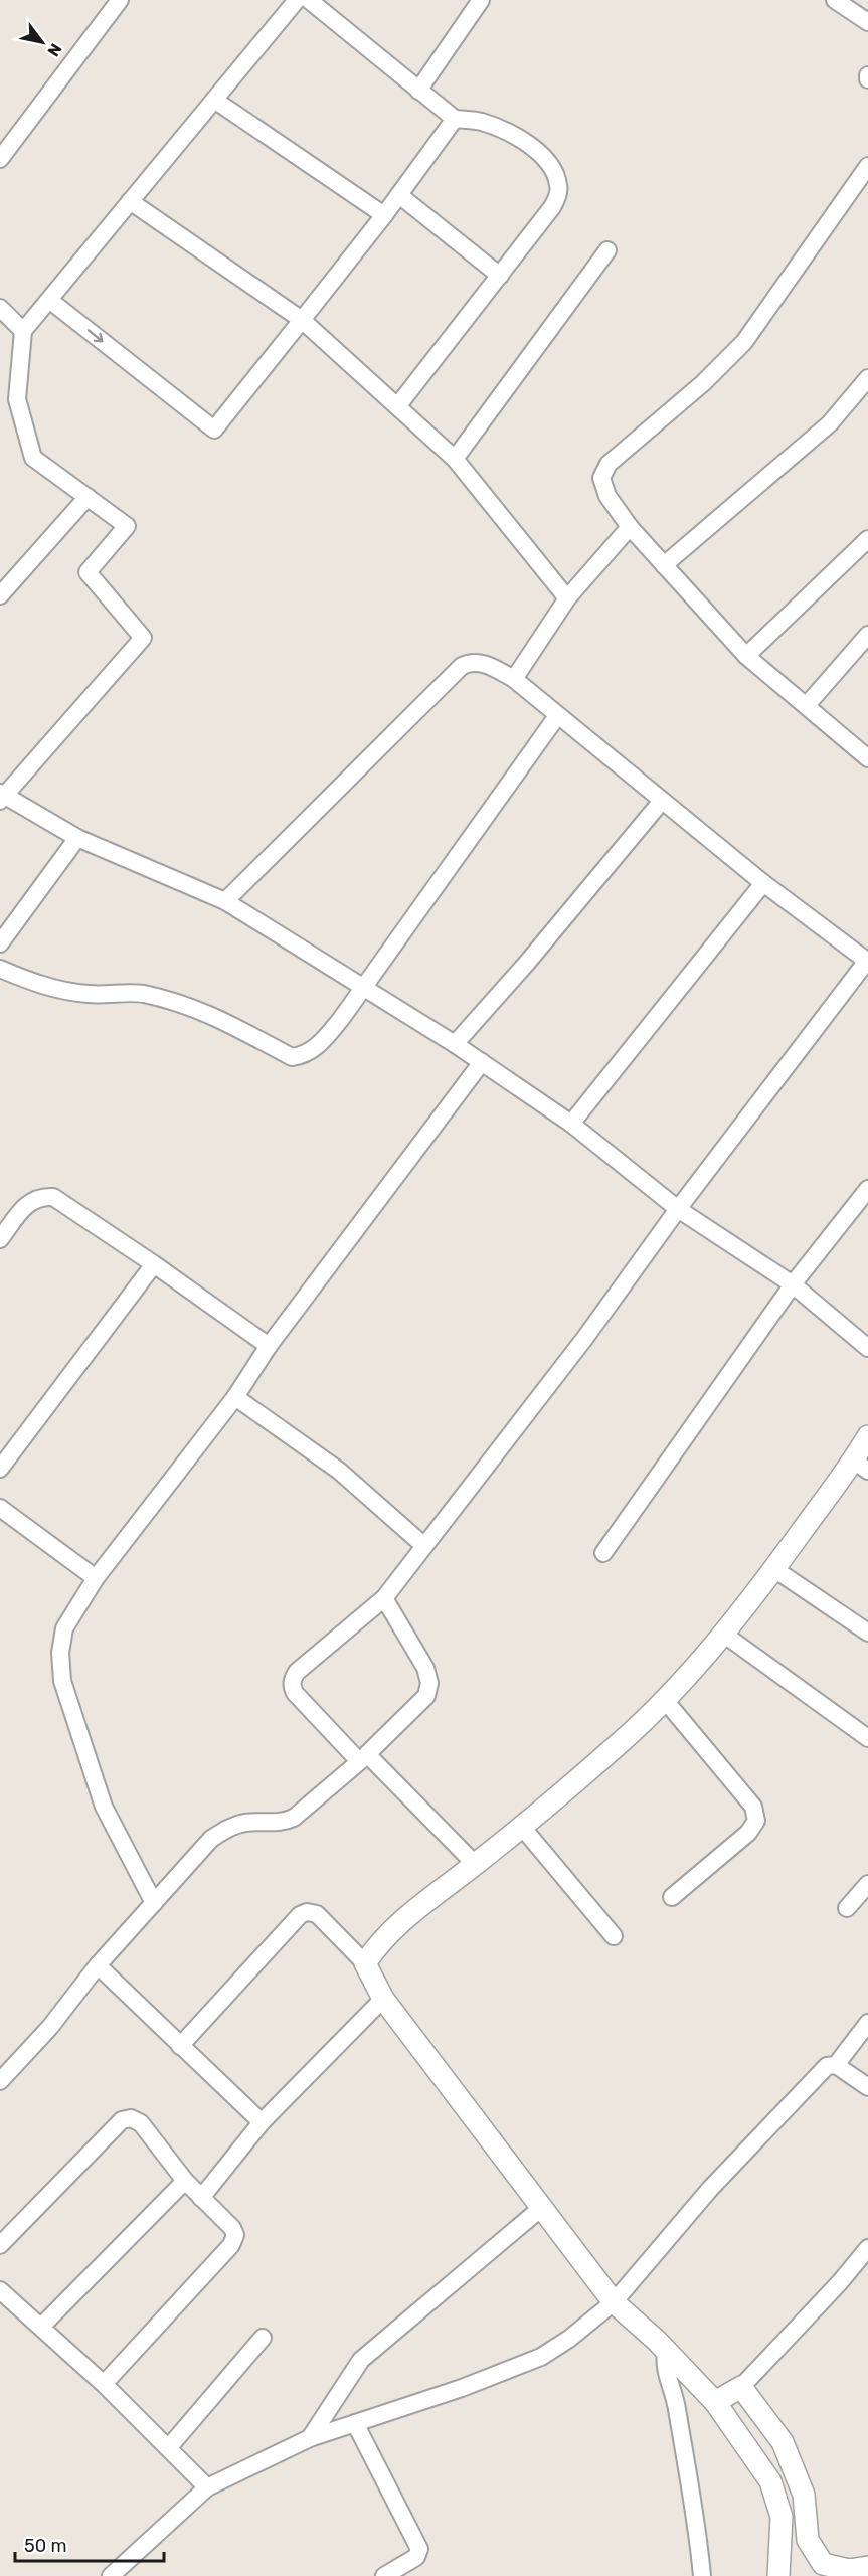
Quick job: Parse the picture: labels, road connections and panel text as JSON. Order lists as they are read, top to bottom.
{
  "scale_bar": "50 m",
  "north": "bottom right"
}
